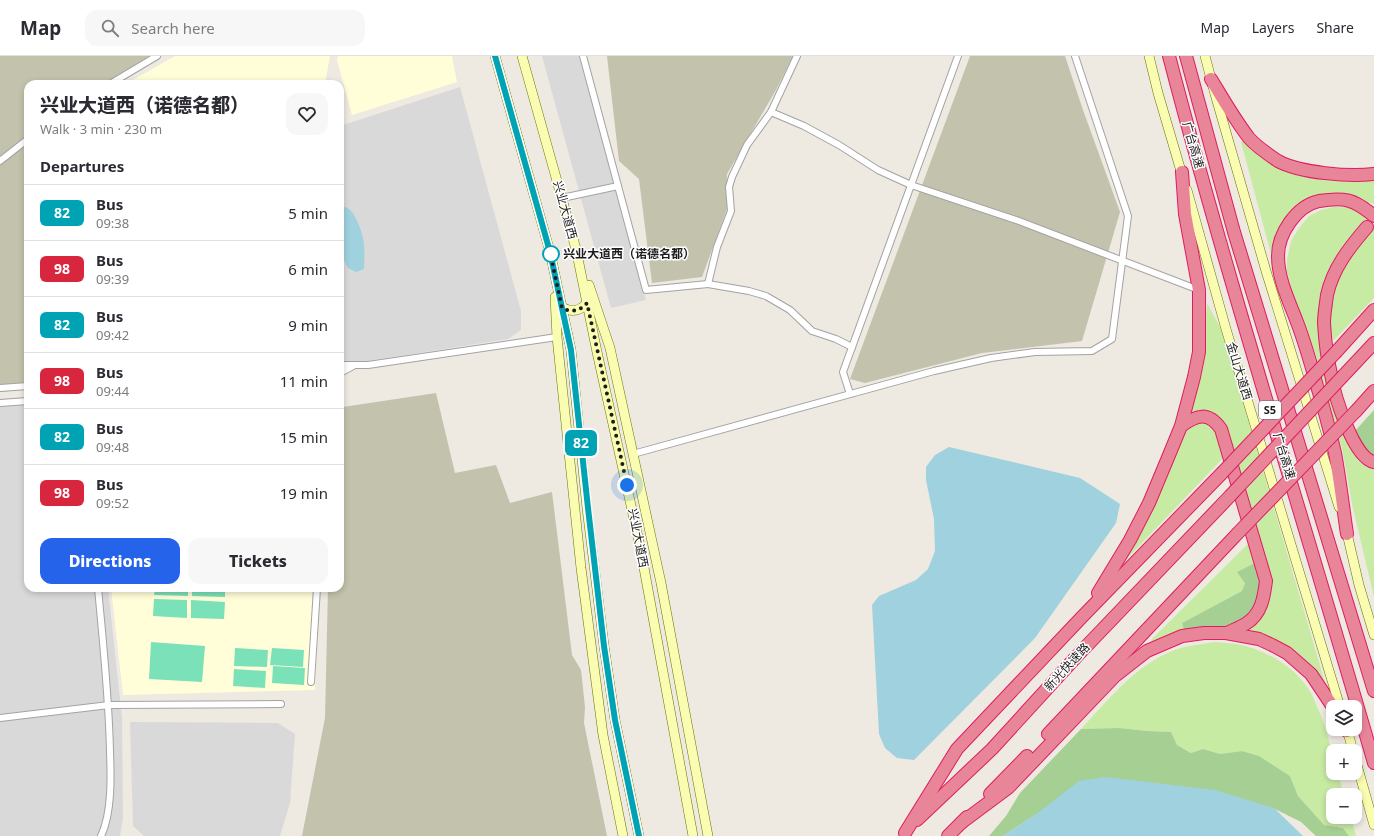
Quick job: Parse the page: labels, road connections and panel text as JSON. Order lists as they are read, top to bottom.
{
  "streets": {
    "highway": ["广台高速", "S5", "新光快速路"],
    "main road": ["兴业大道西", "金山大道西"]
  },
  "places": ["兴业大道西（诺德名都）"],
  "lines": ["bus line 82"],
  "page": {
    "header": "Map",
    "search": "Search here",
    "nav": ["Map", "Layers", "Share"],
    "on_map": "82",
    "heading": [
      ["兴业大道西（诺德名都）", "Walk · 3 min · 230 m"],
      "Departures"
    ],
    "list": [
      {
        "mark": "82",
        "name": "Bus",
        "note": "09:38",
        "value": "5 min"
      },
      {
        "mark": "98",
        "name": "Bus",
        "note": "09:39",
        "value": "6 min"
      },
      {
        "mark": "82",
        "name": "Bus",
        "note": "09:42",
        "value": "9 min"
      },
      {
        "mark": "98",
        "name": "Bus",
        "note": "09:44",
        "value": "11 min"
      },
      {
        "mark": "82",
        "name": "Bus",
        "note": "09:48",
        "value": "15 min"
      },
      {
        "mark": "98",
        "name": "Bus",
        "note": "09:52",
        "value": "19 min"
      }
    ],
    "buttons": ["Directions", "Tickets"],
    "map_buttons": ["+", "−"]
  }
}
